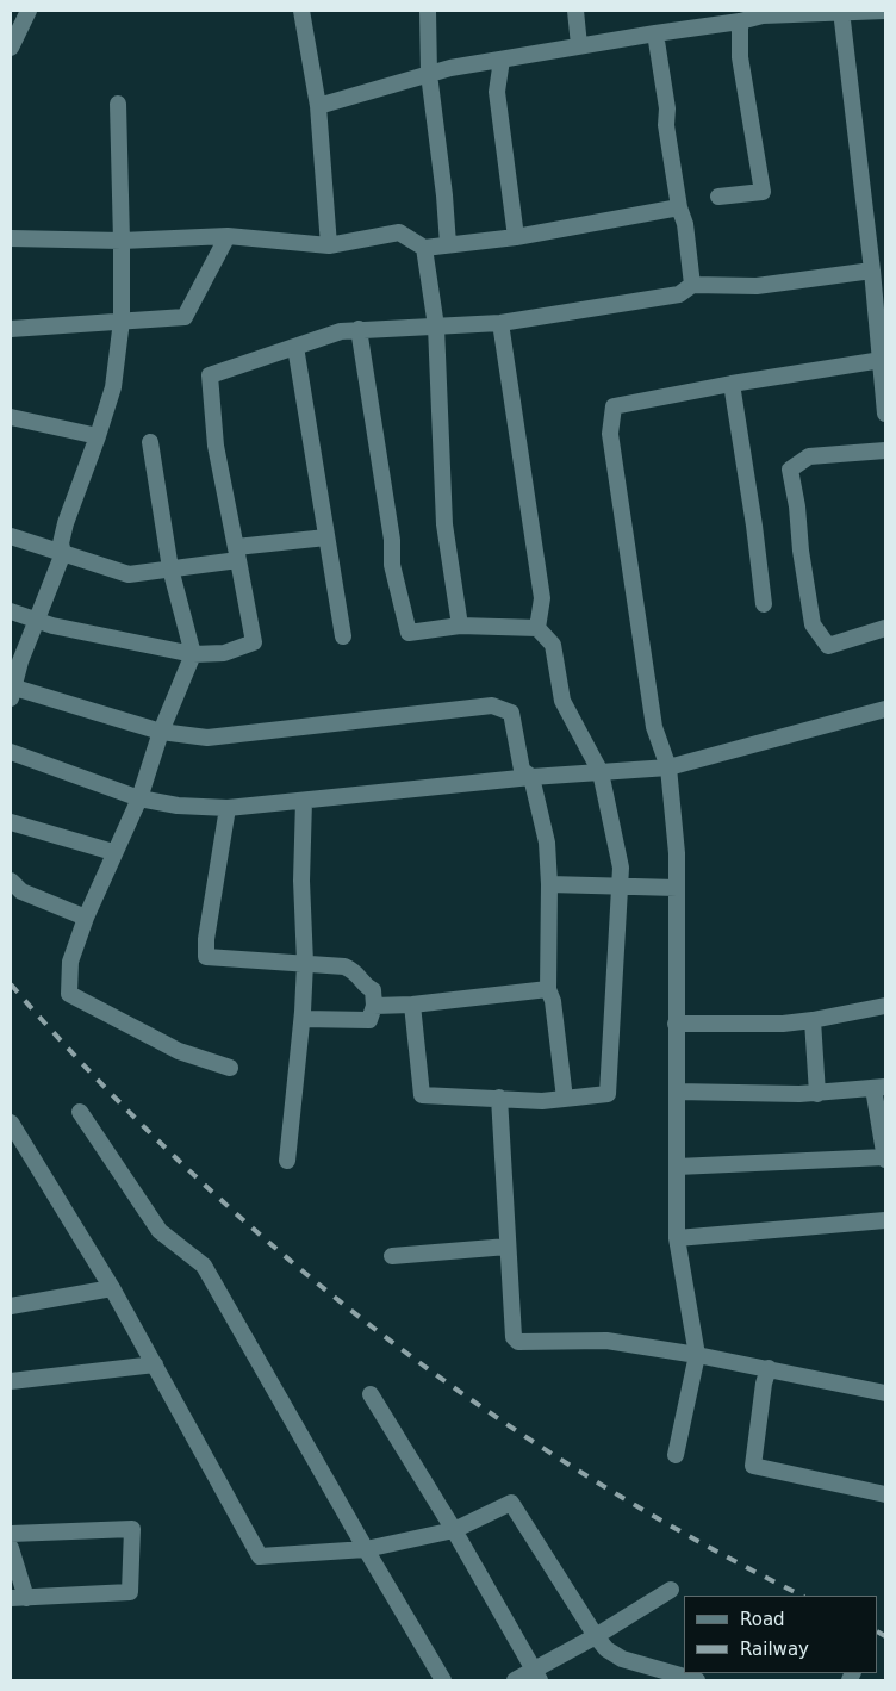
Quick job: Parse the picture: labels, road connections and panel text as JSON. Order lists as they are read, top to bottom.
{
  "legend": ["Road", "Railway"]
}
